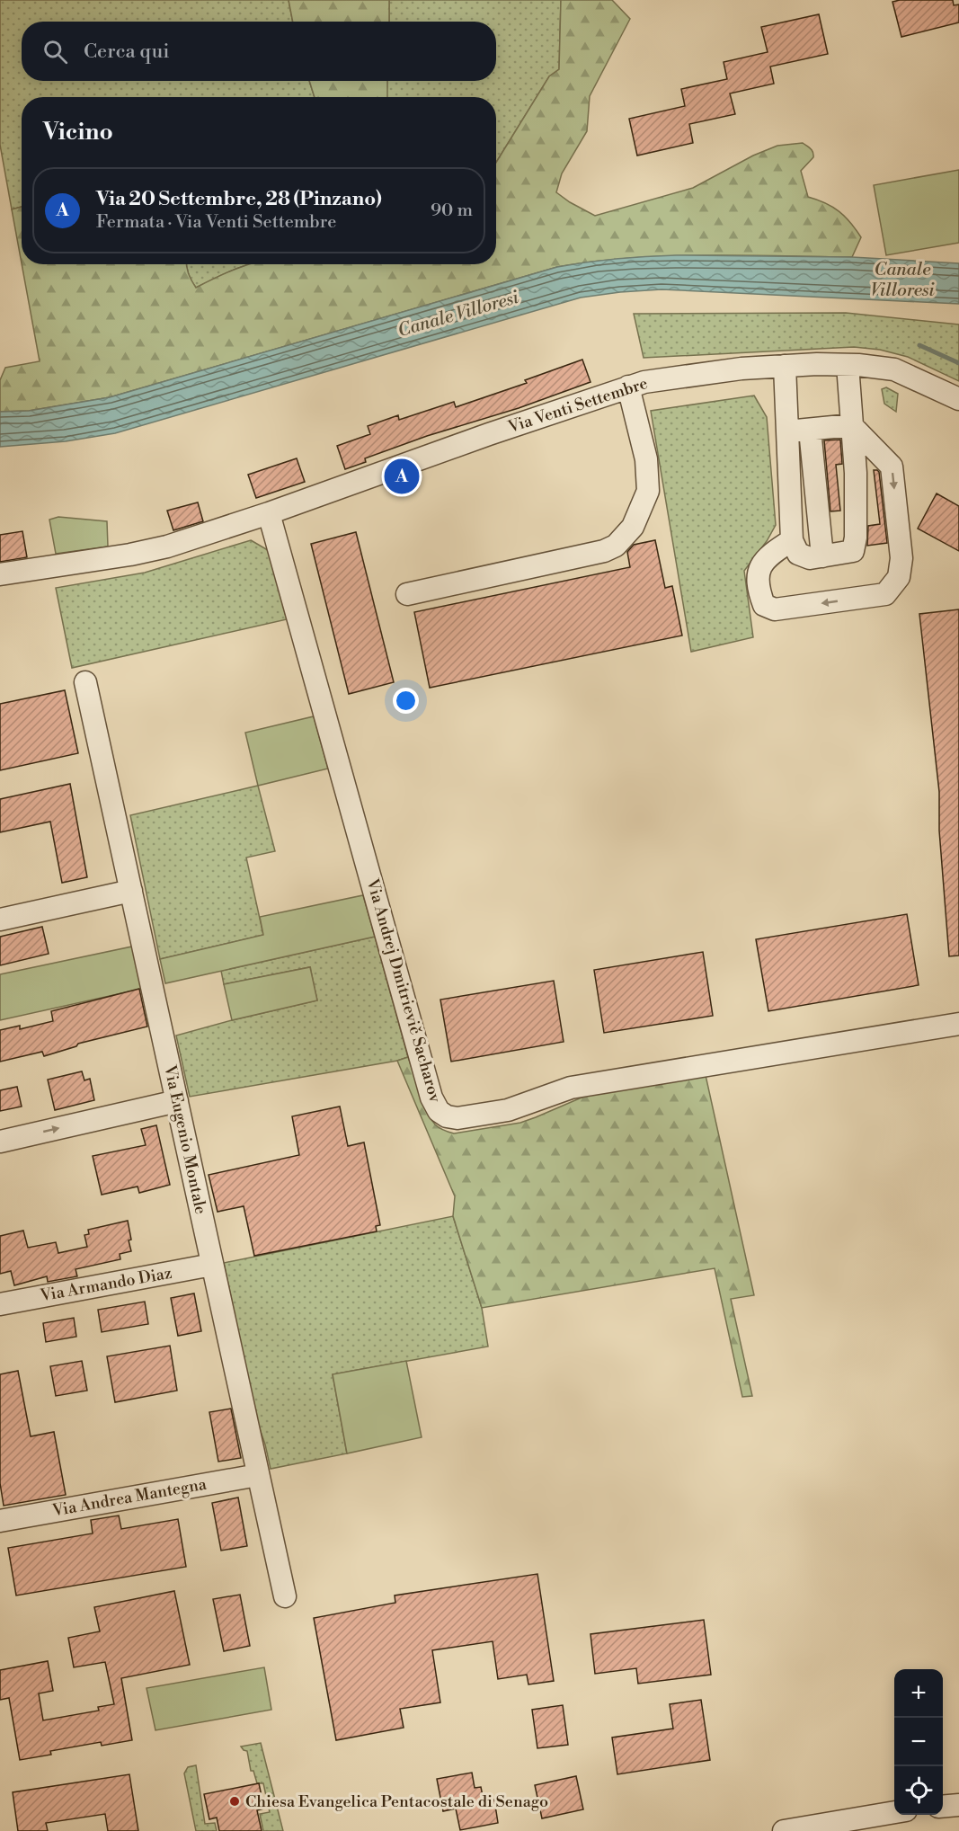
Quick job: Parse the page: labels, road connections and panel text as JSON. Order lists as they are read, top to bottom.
{
  "streets": {
    "street": [
      "Via Venti Settembre",
      "Via Andrej Dmitrievič Sacharov",
      "Via Eugenio Montale",
      "Via Armando Diaz",
      "Via Andrea Mantegna"
    ]
  },
  "crossings": [
    ["Via Venti Settembre", "Via Andrej Dmitrievič Sacharov"],
    ["Via Eugenio Montale", "Via Armando Diaz"],
    ["Via Eugenio Montale", "Via Andrea Mantegna"]
  ],
  "water": ["Canale Villoresi"],
  "places": ["Chiesa Evangelica Pentacostale di Senago"],
  "page": {
    "search": "Cerca qui",
    "heading": "Vicino",
    "list": [
      {
        "mark": "A",
        "name": "Via 20 Settembre, 28 (Pinzano)",
        "note": "Fermata · Via Venti Settembre",
        "value": "90 m"
      }
    ],
    "pins": "A",
    "map_buttons": ["+", "−"]
  }
}
